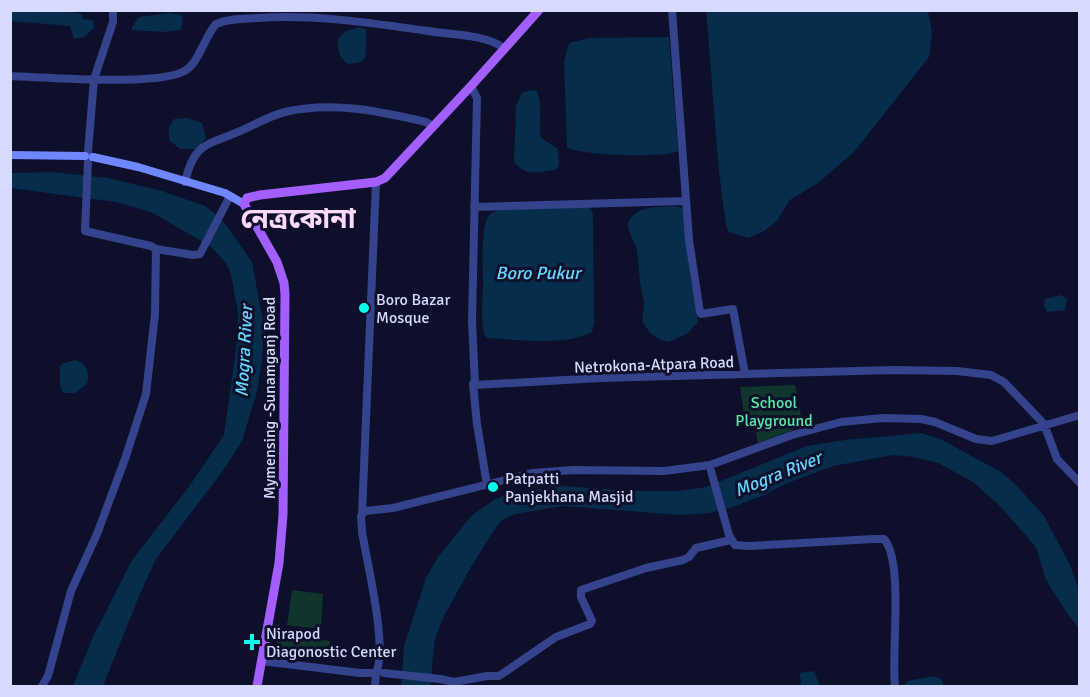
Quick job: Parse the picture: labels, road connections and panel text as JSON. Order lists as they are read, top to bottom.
{
  "streets": {
    "main road": ["Mymensing -Sunamganj Road"],
    "street": ["Netrokona-Atpara Road"]
  },
  "districts": ["নেত্রকোনা"],
  "water": ["Boro Pukur", "Mogra River"],
  "parks": ["School Playground"],
  "places": {
    "other": ["Boro Bazar Mosque", "Patpatti Panjekhana Masjid"],
    "health": ["Nirapod Diagonostic Center"]
  }
}
